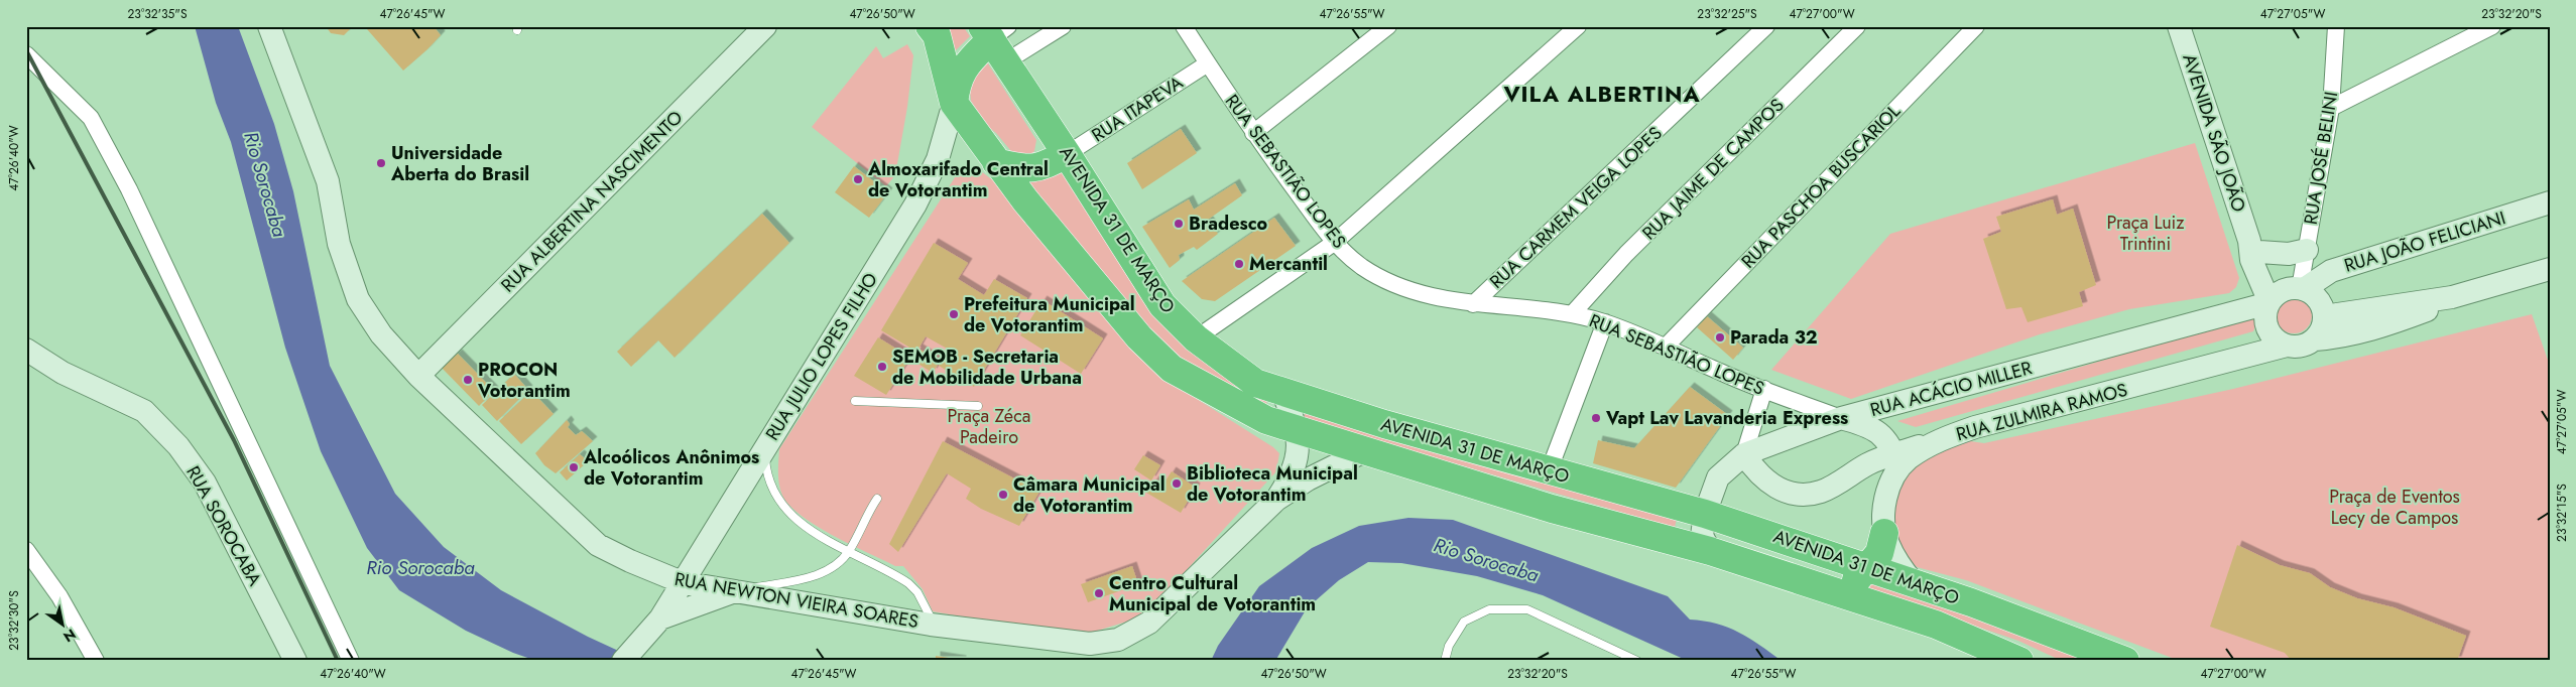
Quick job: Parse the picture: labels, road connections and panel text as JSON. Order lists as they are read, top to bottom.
{
  "streets": {
    "highway": ["AVENIDA 31 DE MARÇO"],
    "main road": [
      "AVENIDA SÃO JOÃO",
      "RUA ALBERTINA NASCIMENTO",
      "RUA JOÃO FELICIANI",
      "RUA JULIO LOPES FILHO",
      "RUA ACÁCIO MILLER",
      "RUA ZULMIRA RAMOS",
      "RUA SOROCABA",
      "RUA NEWTON VIEIRA SOARES"
    ],
    "street": [
      "RUA ITAPEVA",
      "RUA JOSÉ BELINI",
      "RUA JAIME DE CAMPOS",
      "RUA SEBASTIÃO LOPES",
      "RUA PASCHOA BUSCARIOL",
      "RUA CARMEM VEIGA LOPES"
    ]
  },
  "crossings": [
    ["RUA ITAPEVA", "RUA SEBASTIÃO LOPES"],
    ["RUA ITAPEVA", "AVENIDA 31 DE MARÇO"],
    ["AVENIDA SÃO JOÃO", "RUA JOSÉ BELINI"],
    ["AVENIDA SÃO JOÃO", "RUA JOÃO FELICIANI"],
    ["AVENIDA SÃO JOÃO", "RUA ACÁCIO MILLER"],
    ["AVENIDA SÃO JOÃO", "RUA ZULMIRA RAMOS"],
    ["RUA JOSÉ BELINI", "RUA JOÃO FELICIANI"],
    ["RUA JOSÉ BELINI", "RUA ACÁCIO MILLER"],
    ["RUA JOSÉ BELINI", "RUA ZULMIRA RAMOS"],
    ["RUA JAIME DE CAMPOS", "RUA SEBASTIÃO LOPES"],
    ["RUA SEBASTIÃO LOPES", "RUA PASCHOA BUSCARIOL"],
    ["RUA SEBASTIÃO LOPES", "RUA CARMEM VEIGA LOPES"],
    ["RUA SEBASTIÃO LOPES", "RUA ACÁCIO MILLER"],
    ["RUA ALBERTINA NASCIMENTO", "RUA NEWTON VIEIRA SOARES"],
    ["AVENIDA 31 DE MARÇO", "RUA JULIO LOPES FILHO"],
    ["AVENIDA 31 DE MARÇO", "RUA ACÁCIO MILLER"],
    ["RUA JOÃO FELICIANI", "RUA ACÁCIO MILLER"],
    ["RUA JOÃO FELICIANI", "RUA ZULMIRA RAMOS"],
    ["RUA JULIO LOPES FILHO", "RUA NEWTON VIEIRA SOARES"],
    ["RUA ACÁCIO MILLER", "RUA ZULMIRA RAMOS"]
  ],
  "districts": ["VILA ALBERTINA"],
  "water": ["Rio Sorocaba"],
  "parks": ["Praça Luiz Trintini", "Praça Zéca Padeiro", "Praça de Eventos Lecy de Campos"],
  "places": [
    "Universidade Aberta do Brasil",
    "Almoxarifado Central de Votorantim",
    "Bradesco",
    "Mercantil",
    "Prefeitura Municipal de Votorantim",
    "Parada 32",
    "SEMOB - Secretaria de Mobilidade Urbana",
    "PROCON Votorantim",
    "Vapt Lav Lavanderia Express",
    "Alcoólicos Anônimos de Votorantim",
    "Biblioteca Municipal de Votorantim",
    "Câmara Municipal de Votorantim",
    "Centro Cultural Municipal de Votorantim"
  ],
  "north": "bottom right",
  "coordinates": [
    "23°32'35\"S",
    "47°26'45\"W",
    "47°26'50\"W",
    "47°26'55\"W",
    "23°32'25\"S",
    "47°27'00\"W",
    "47°27'05\"W",
    "23°32'20\"S",
    "47°26'40\"W",
    "23°32'15\"S",
    "23°32'30\"S"
  ]
}
